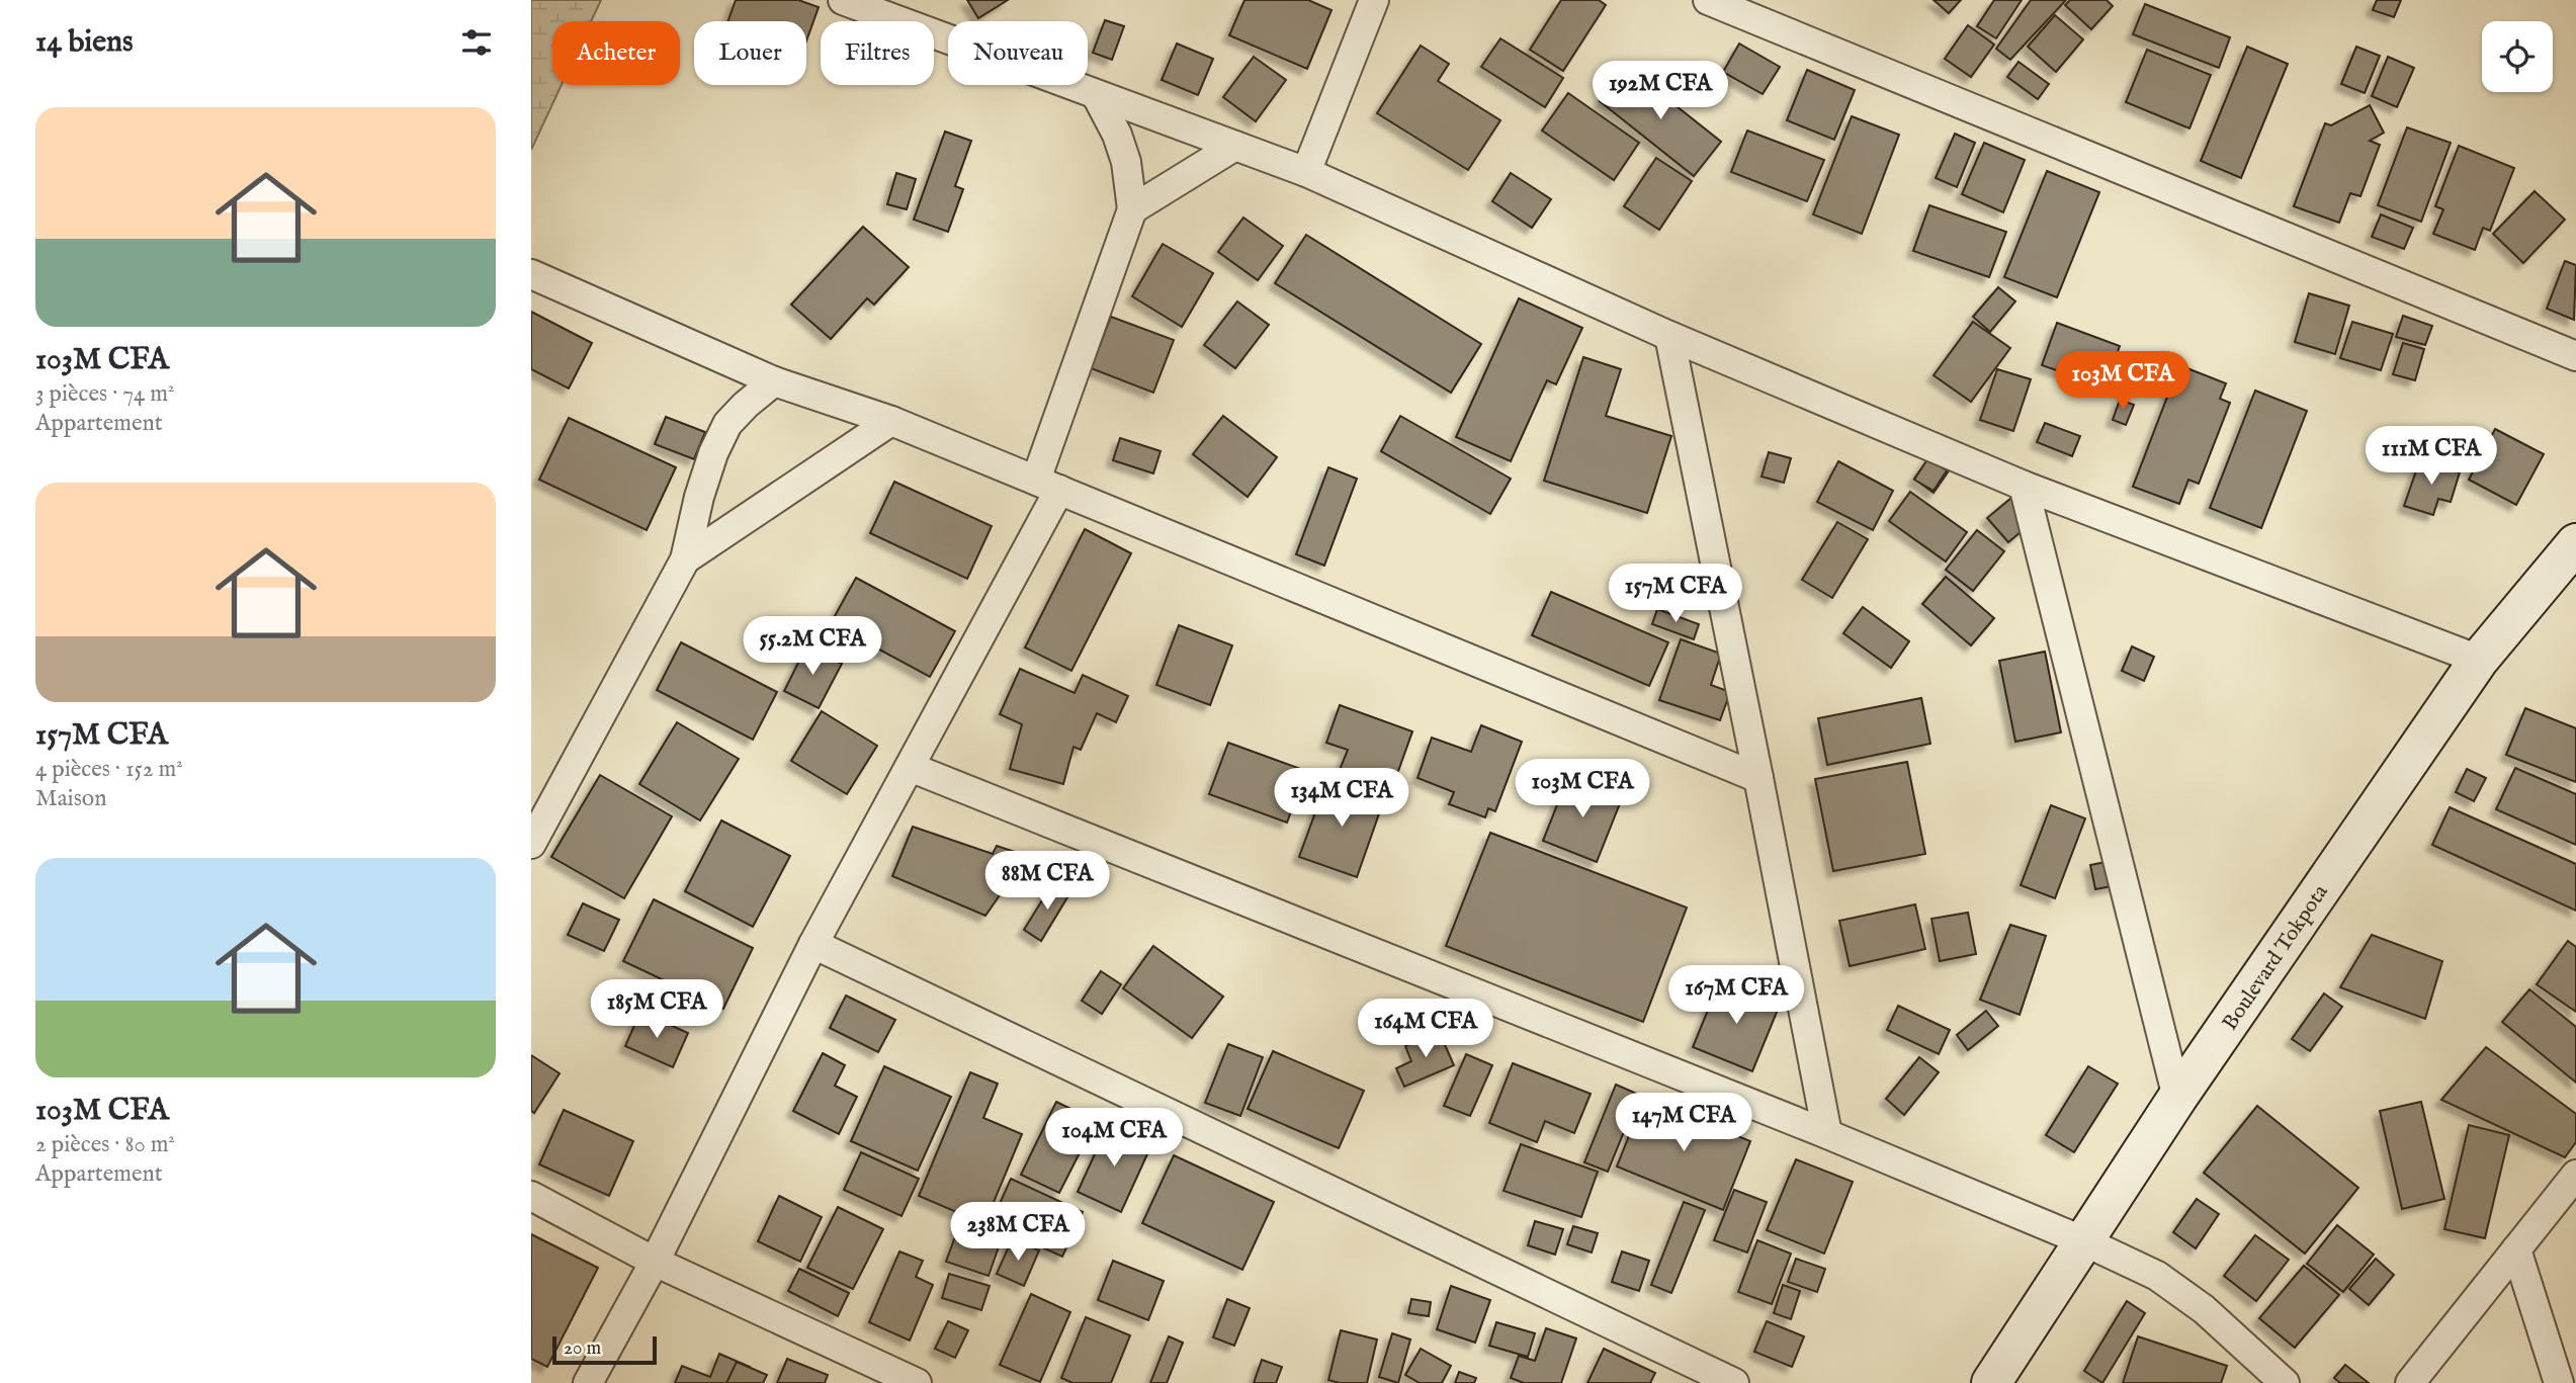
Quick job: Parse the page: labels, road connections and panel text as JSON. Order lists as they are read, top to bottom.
{
  "streets": {
    "street": ["Boulevard Tokpota"]
  },
  "scale_bar": "20 m",
  "page": {
    "heading": "14 biens",
    "chip": [
      "Acheter",
      "Louer",
      "Filtres",
      "Nouveau"
    ],
    "price": [
      "192M CFA",
      "103M CFA",
      "111M CFA",
      "157M CFA",
      "55.2M CFA",
      "103M CFA",
      "134M CFA",
      "88M CFA",
      "167M CFA",
      "185M CFA",
      "164M CFA",
      "147M CFA",
      "104M CFA",
      "238M CFA"
    ],
    "list": [
      {
        "name": "103M CFA",
        "note": "3 pièces · 74 m² · Appartement"
      },
      {
        "name": "157M CFA",
        "note": "4 pièces · 152 m² · Maison"
      },
      {
        "name": "103M CFA",
        "note": "2 pièces · 80 m² · Appartement"
      }
    ],
    "scale": "20 m"
  }
}
